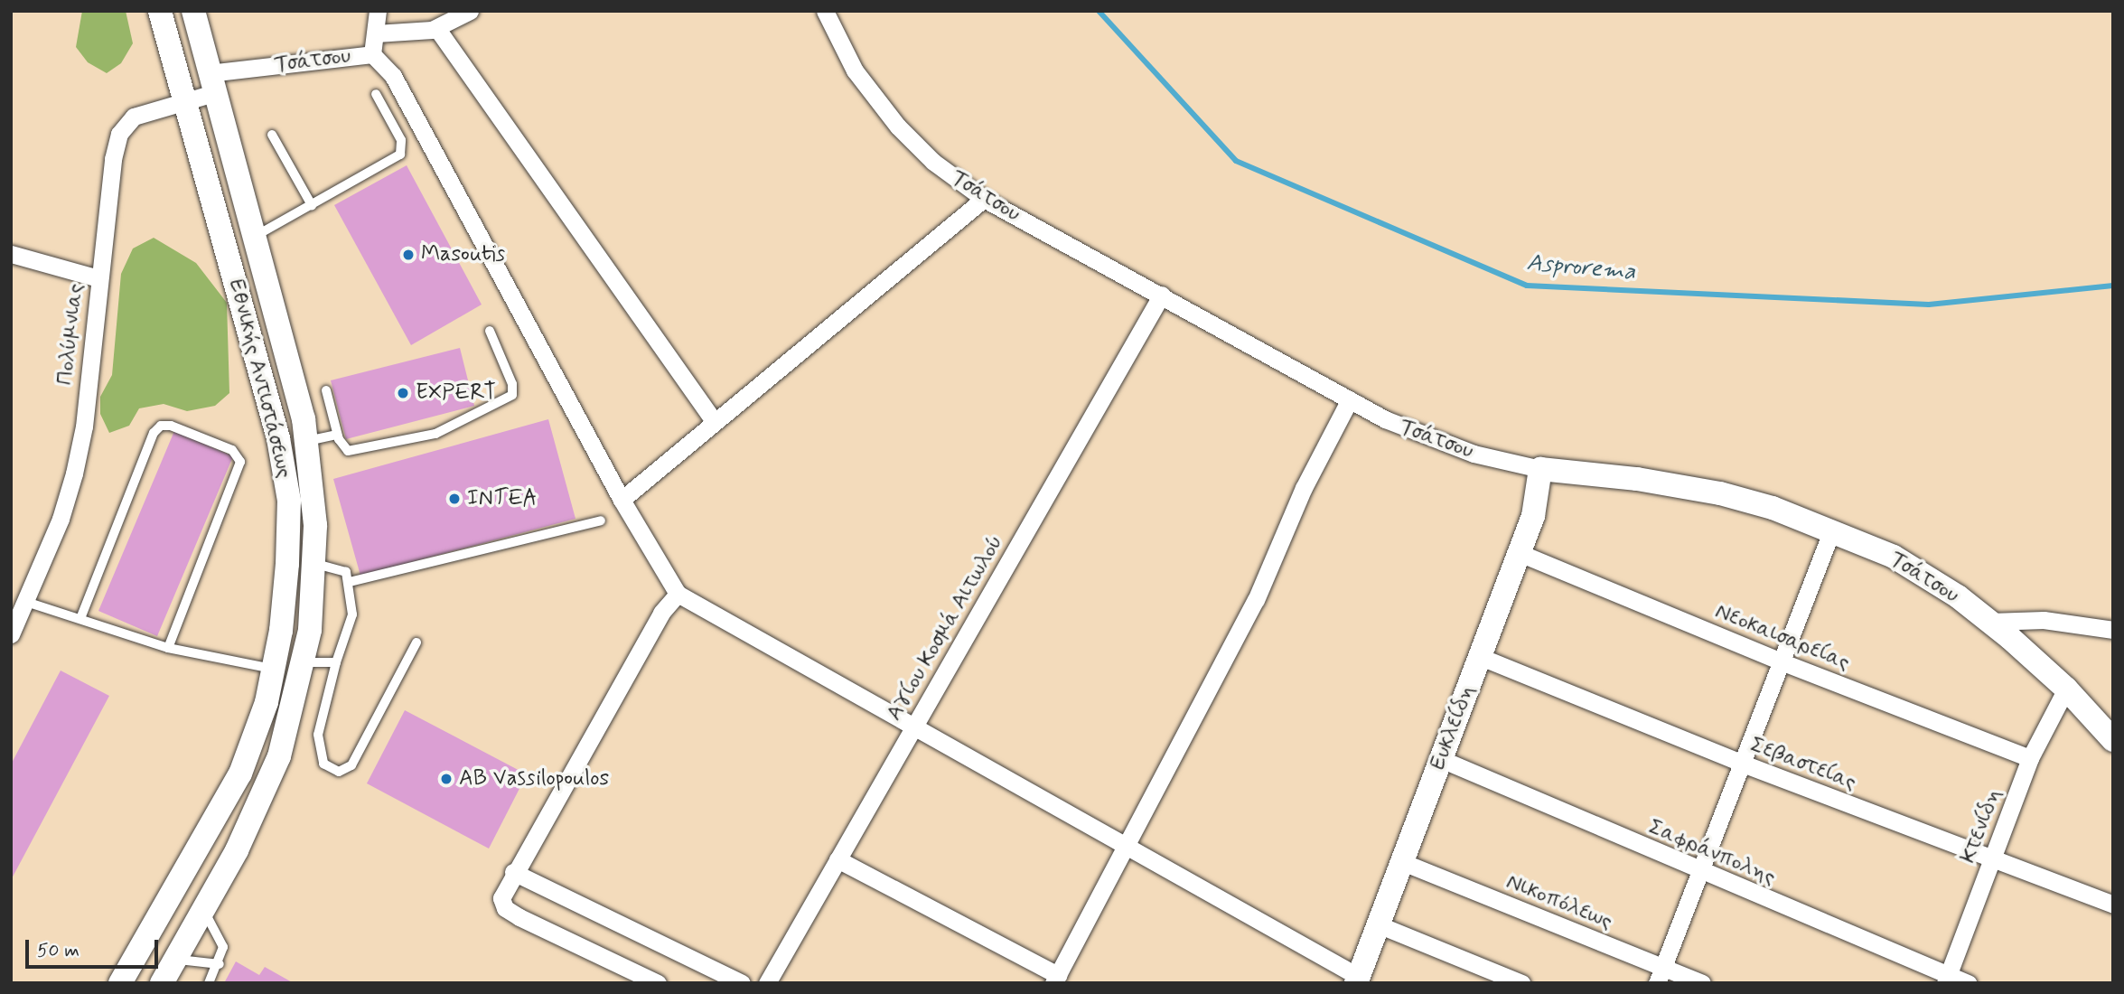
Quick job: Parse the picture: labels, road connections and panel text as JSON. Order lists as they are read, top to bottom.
{
  "streets": {
    "main road": ["Τσάτσου", "Εθνικής Αντιστάσεως", "Ευκλείδη"],
    "street": [
      "Πολύμνιας",
      "Αγίου Κοσμά Αιτωλού",
      "Νεοκαισαρείας",
      "Σεβαστείας",
      "Κτενίδη",
      "Σαφράνπολης",
      "Νικοπόλεως"
    ]
  },
  "crossings": [
    ["Τσάτσου", "Πολύμνιας"],
    ["Τσάτσου", "Εθνικής Αντιστάσεως"],
    ["Τσάτσου", "Αγίου Κοσμά Αιτωλού"],
    ["Τσάτσου", "Ευκλείδη"],
    ["Τσάτσου", "Κτενίδη"],
    ["Πολύμνιας", "Εθνικής Αντιστάσεως"],
    ["Νεοκαισαρείας", "Ευκλείδη"],
    ["Νεοκαισαρείας", "Κτενίδη"],
    ["Ευκλείδη", "Σεβαστείας"],
    ["Ευκλείδη", "Σαφράνπολης"],
    ["Ευκλείδη", "Νικοπόλεως"],
    ["Σεβαστείας", "Κτενίδη"],
    ["Κτενίδη", "Σαφράνπολης"]
  ],
  "water": ["Asprorema"],
  "places": [
    "Masoutis",
    "EXPERT",
    "INTEA",
    "AB Vassilopoulos"
  ],
  "scale_bar": "50 m"
}
